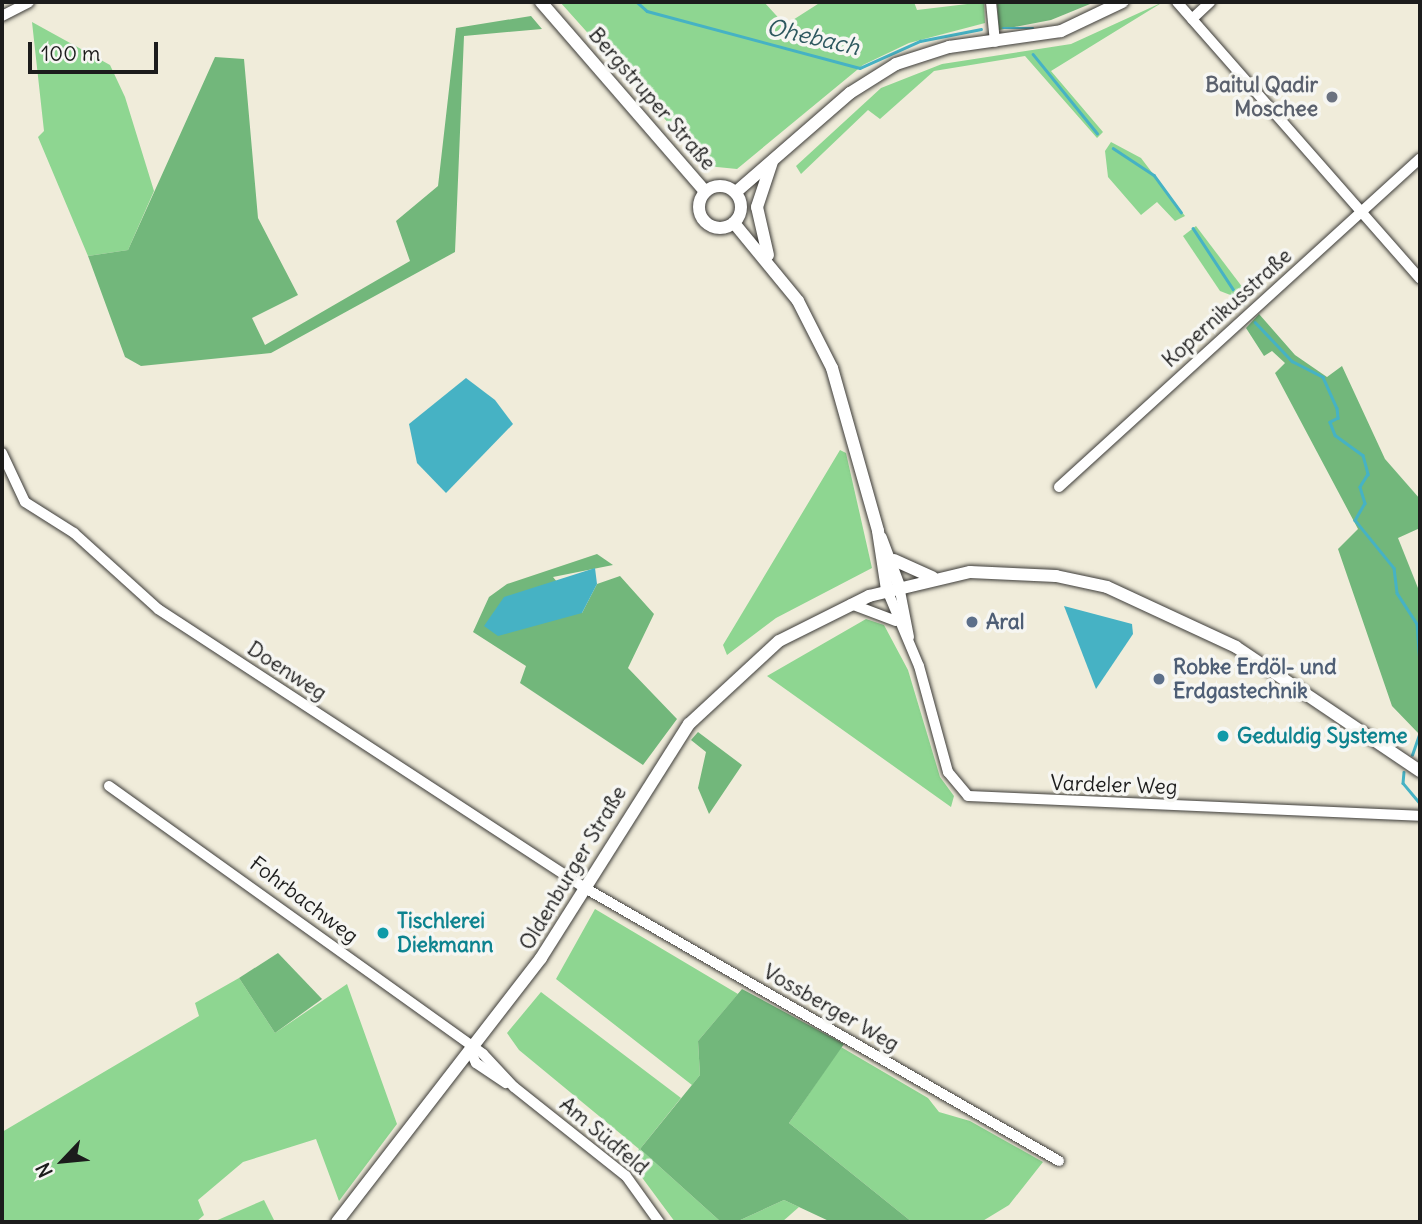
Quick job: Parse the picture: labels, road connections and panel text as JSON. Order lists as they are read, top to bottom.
{
  "streets": {
    "main road": ["Bergstruper Straße", "Oldenburger Straße"],
    "street": [
      "Kopernikusstraße",
      "Doenweg",
      "Vardeler Weg",
      "Fohrbachweg",
      "Vossberger Weg",
      "Am Südfeld"
    ]
  },
  "crossings": [
    ["Doenweg", "Oldenburger Straße"],
    ["Doenweg", "Vossberger Weg"],
    ["Vardeler Weg", "Oldenburger Straße"],
    ["Oldenburger Straße", "Fohrbachweg"],
    ["Oldenburger Straße", "Vossberger Weg"],
    ["Oldenburger Straße", "Am Südfeld"],
    ["Fohrbachweg", "Am Südfeld"]
  ],
  "water": ["Ohebach"],
  "places": [
    "Baitul Qadir Moschee",
    "Aral",
    "Robke Erdöl- und Erdgastechnik",
    "Geduldig Systeme",
    "Tischlerei Diekmann"
  ],
  "scale_bar": "100 m",
  "north": "bottom left"
}
